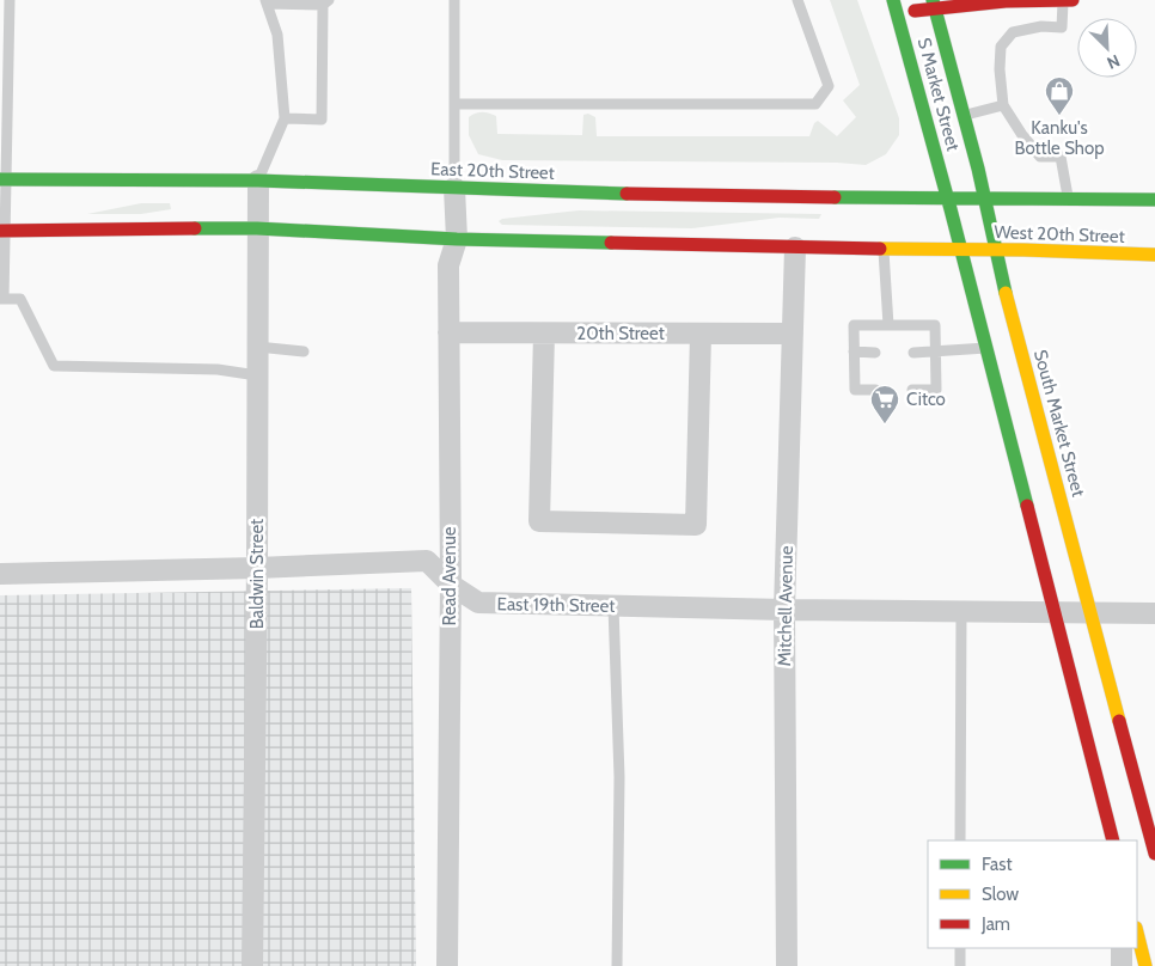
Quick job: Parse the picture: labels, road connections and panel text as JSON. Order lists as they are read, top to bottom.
{
  "streets": {
    "main road": [
      "S Market Street",
      "East 20th Street",
      "West 20th Street",
      "South Market Street"
    ],
    "street": [
      "20th Street",
      "Baldwin Street",
      "Read Avenue",
      "East 19th Street",
      "Mitchell Avenue"
    ]
  },
  "crossings": [
    ["S Market Street", "East 20th Street"],
    ["East 20th Street", "West 20th Street"],
    ["East 20th Street", "South Market Street"],
    ["East 20th Street", "Baldwin Street"],
    ["East 20th Street", "Read Avenue"],
    ["West 20th Street", "South Market Street"],
    ["20th Street", "Read Avenue"],
    ["20th Street", "Mitchell Avenue"],
    ["South Market Street", "East 19th Street"],
    ["Baldwin Street", "East 19th Street"],
    ["Read Avenue", "East 19th Street"],
    ["East 19th Street", "Mitchell Avenue"]
  ],
  "places": {
    "shop": ["Kanku's Bottle Shop"],
    "supermarket": ["Citco"]
  },
  "legend": ["Fast", "Slow", "Jam"],
  "north": "bottom right"
}
